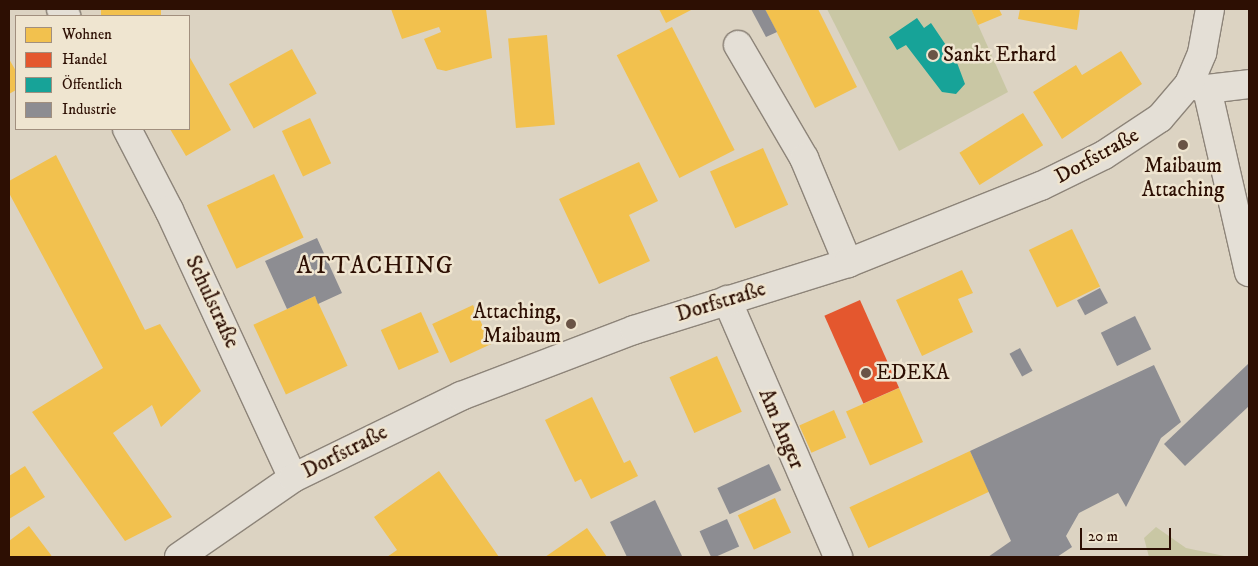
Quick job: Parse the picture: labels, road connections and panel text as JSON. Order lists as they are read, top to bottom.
{
  "streets": {
    "street": ["Dorfstraße", "Schulstraße", "Am Anger"]
  },
  "crossings": [
    ["Dorfstraße", "Schulstraße"],
    ["Dorfstraße", "Am Anger"]
  ],
  "districts": ["ATTACHING"],
  "places": [
    "Sankt Erhard",
    "Maibaum Attaching",
    "Attaching, Maibaum",
    "EDEKA"
  ],
  "legend": [
    "Wohnen",
    "Handel",
    "Öffentlich",
    "Industrie"
  ],
  "scale_bar": "20 m"
}
